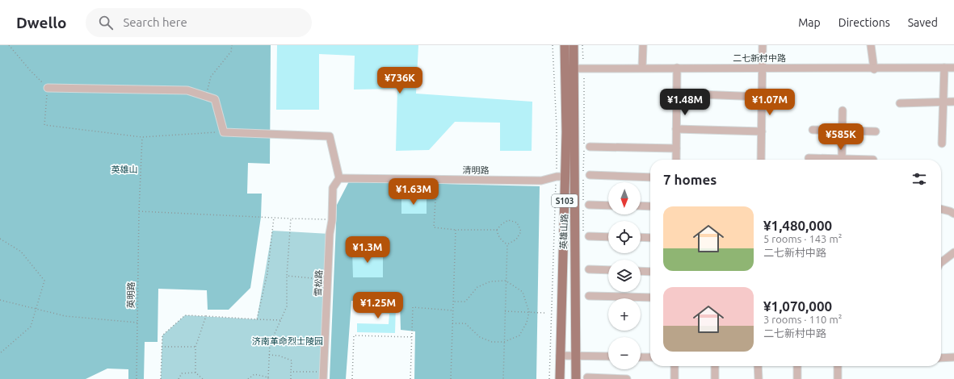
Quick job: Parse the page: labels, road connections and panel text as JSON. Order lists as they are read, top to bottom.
{
  "streets": {
    "main road": ["S103", "英雄山路"],
    "street": ["二七新村中路", "清明路", "雪松路"],
    "path": ["英明路"]
  },
  "crossings": [
    ["二七新村中路", "英雄山路"],
    ["清明路", "英雄山路"],
    ["清明路", "雪松路"]
  ],
  "parks": ["英雄山", "济南革命烈士陵园"],
  "north": "bottom",
  "page": {
    "header": "Dwello",
    "search": "Search here",
    "nav": ["Map", "Directions", "Saved"],
    "price": [
      "¥736K",
      "¥1.48M",
      "¥1.07M",
      "¥585K",
      "¥1.63M",
      "¥1.3M",
      "¥1.25M"
    ],
    "heading": "7 homes",
    "map_buttons": ["+", "−"],
    "list": [
      {
        "name": "¥1,480,000",
        "note": "5 rooms · 143 m² · 二七新村中路"
      },
      {
        "name": "¥1,070,000",
        "note": "3 rooms · 110 m² · 二七新村中路"
      }
    ]
  }
}
